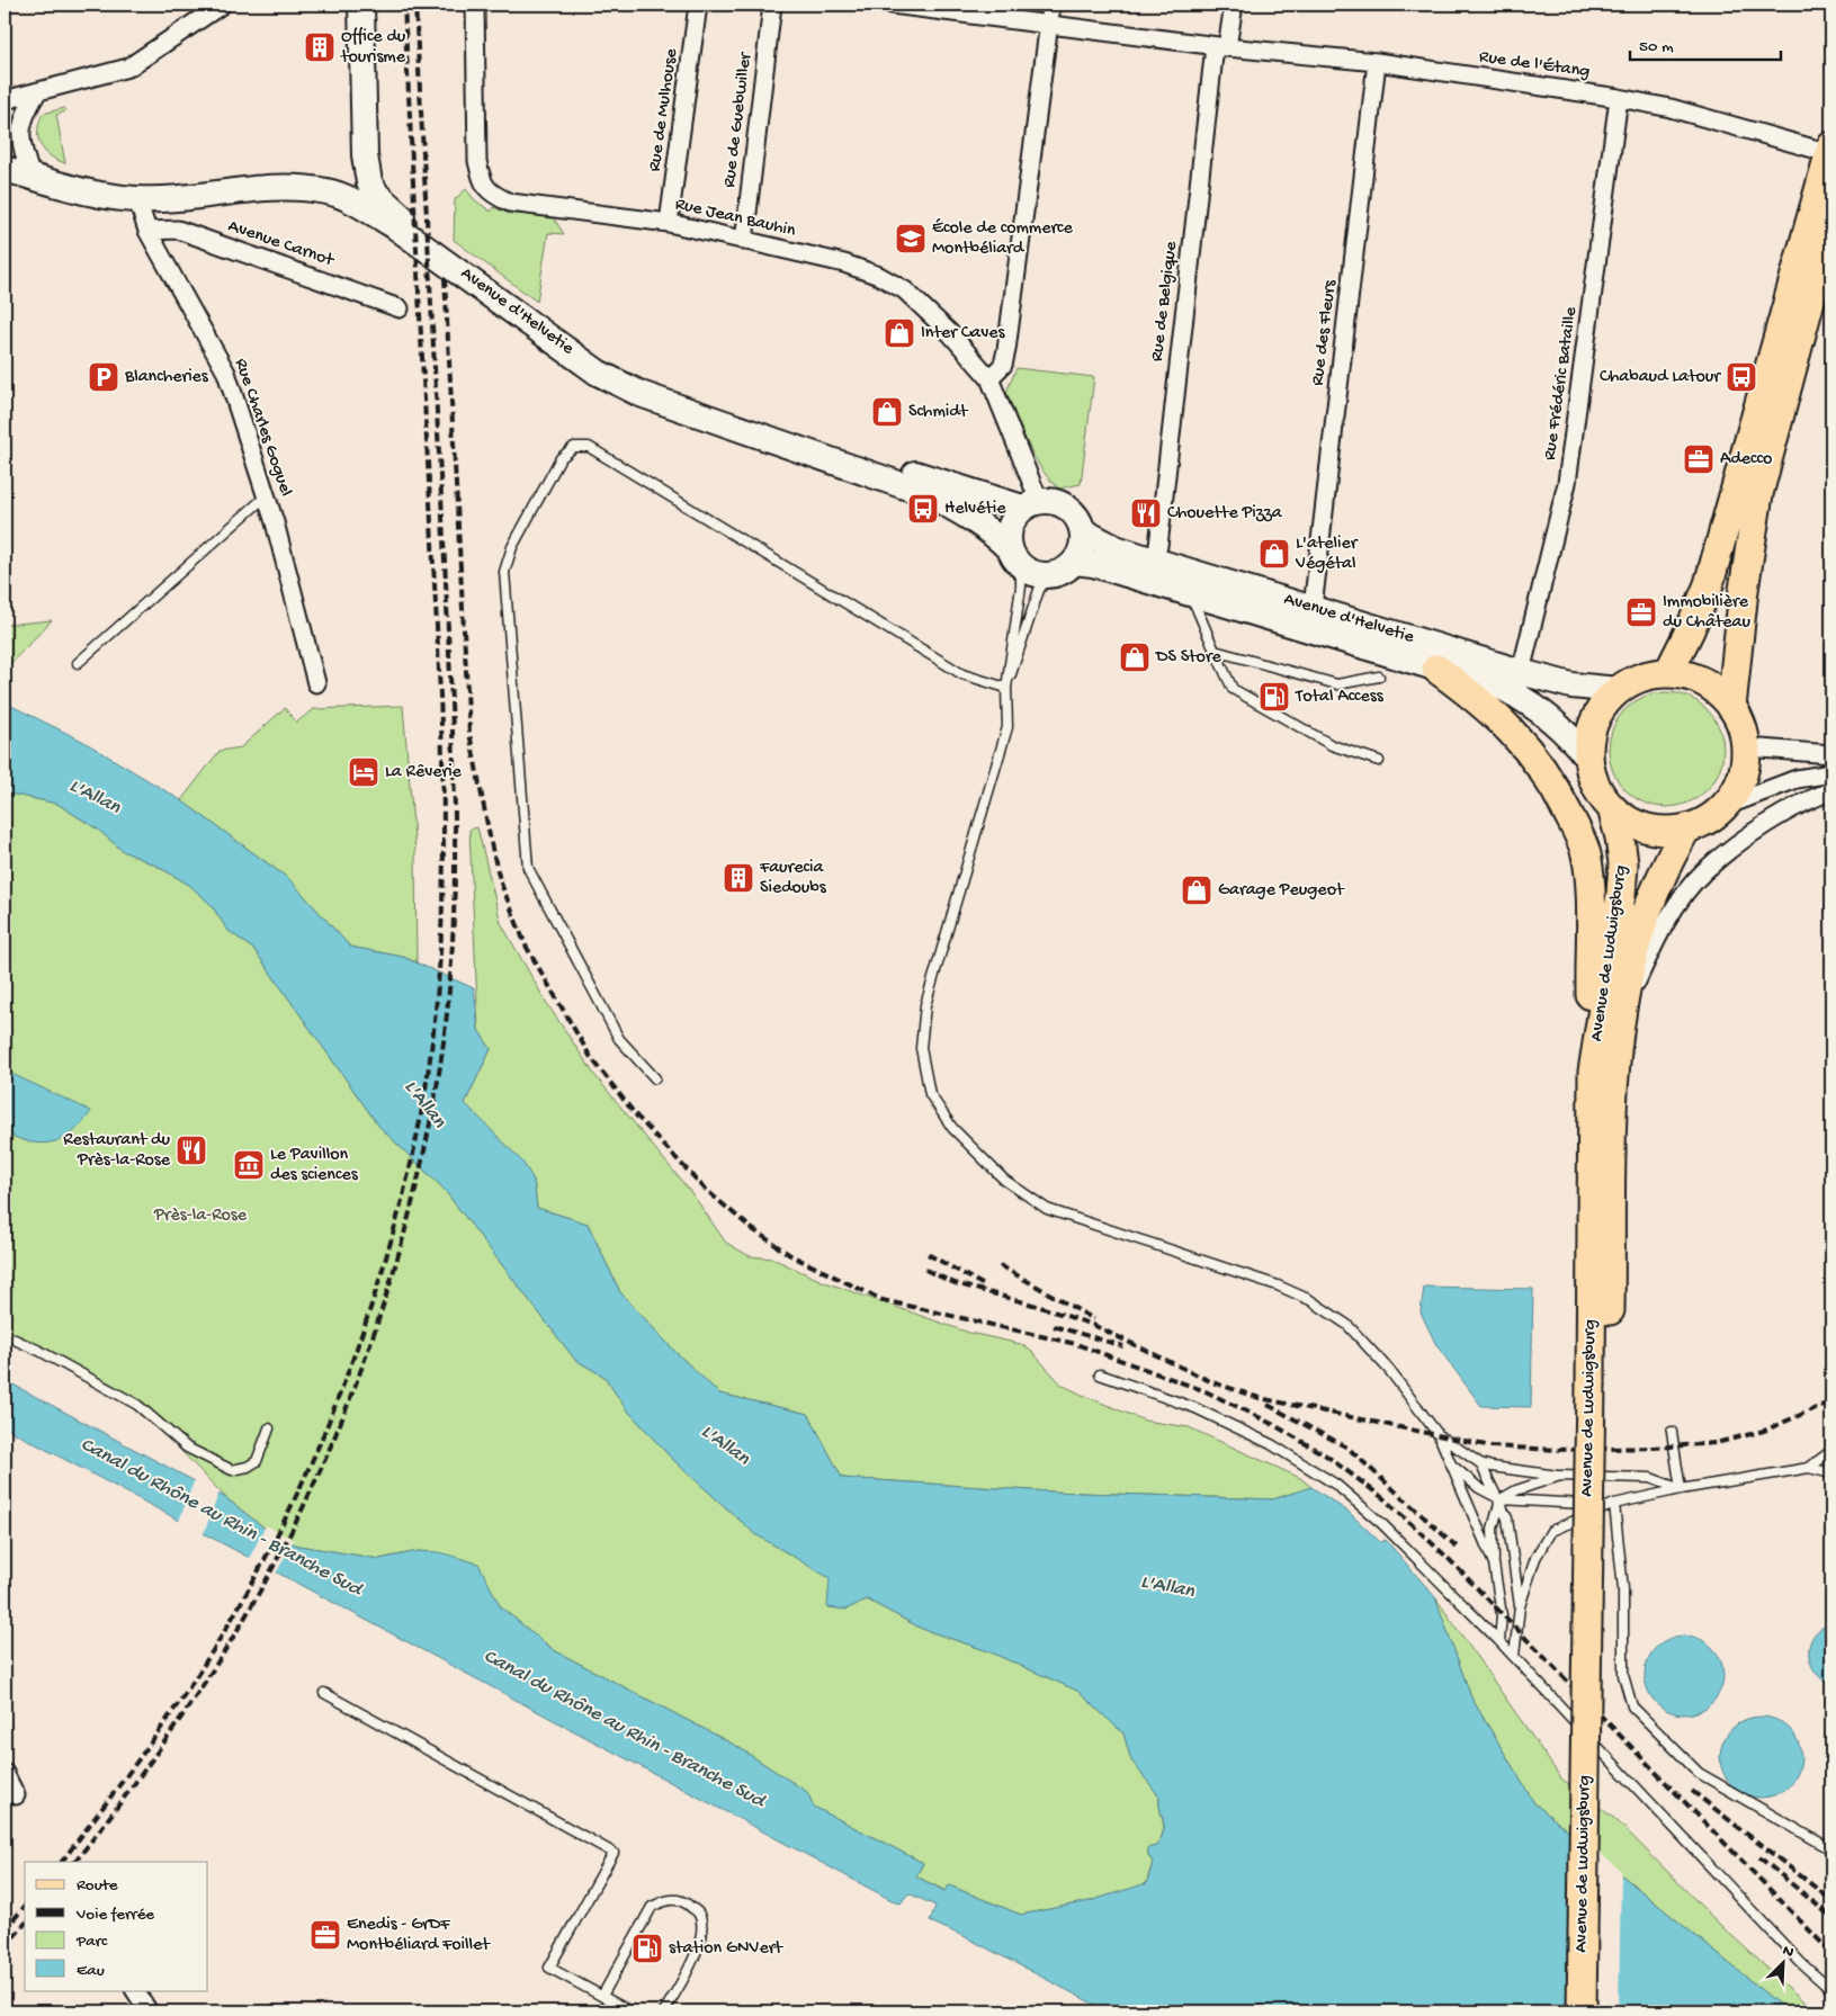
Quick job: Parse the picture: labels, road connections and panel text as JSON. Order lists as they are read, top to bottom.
{
  "streets": {
    "main road": ["Avenue d'Helvetie", "Avenue de Ludwigsburg"],
    "street": [
      "Rue de l'Étang",
      "Rue de Mulhouse",
      "Rue de Guebwiller",
      "Rue Jean Bauhin",
      "Avenue Carnot",
      "Rue de Belgique",
      "Rue des Fleurs",
      "Rue Frédéric Bataille",
      "Rue Charles Goguel"
    ]
  },
  "crossings": [
    ["Rue de l'Étang", "Rue de Belgique"],
    ["Rue de l'Étang", "Rue des Fleurs"],
    ["Rue de l'Étang", "Rue Frédéric Bataille"],
    ["Rue de Mulhouse", "Rue Jean Bauhin"],
    ["Rue de Guebwiller", "Rue Jean Bauhin"],
    ["Rue Jean Bauhin", "Avenue d'Helvetie"],
    ["Avenue Carnot", "Rue Charles Goguel"],
    ["Rue de Belgique", "Avenue d'Helvetie"],
    ["Avenue d'Helvetie", "Rue des Fleurs"],
    ["Avenue d'Helvetie", "Rue Frédéric Bataille"],
    ["Avenue d'Helvetie", "Rue Charles Goguel"],
    ["Avenue d'Helvetie", "Avenue de Ludwigsburg"]
  ],
  "water": ["L'Allan", "Canal du Rhône au Rhin - Branche Sud"],
  "parks": ["Près-la-Rose"],
  "places": {
    "building": ["Office du tourisme", "Faurecia Siedoubs"],
    "school or university": ["École de commerce Montbéliard"],
    "shop": [
      "Inter Caves",
      "Schmidt",
      "L'atelier Végétal",
      "DS Store",
      "Garage Peugeot"
    ],
    "parking": ["Blancheries"],
    "bus stop": ["Chabaud Latour", "Helvétie"],
    "office": ["Adecco", "Immobilière du Château", "Enedis - GrDF Montbéliard Foillet"],
    "restaurant": ["Chouette Pizza", "Restaurant du Près-la-Rose"],
    "fuel station": ["Total Access", "station GNVert"],
    "hotel": ["La Rêverie"],
    "museum": ["Le Pavillon des sciences"]
  },
  "legend": [
    "Route",
    "Voie ferrée",
    "Parc",
    "Eau"
  ],
  "scale_bar": "50 m",
  "north": "top right"
}
